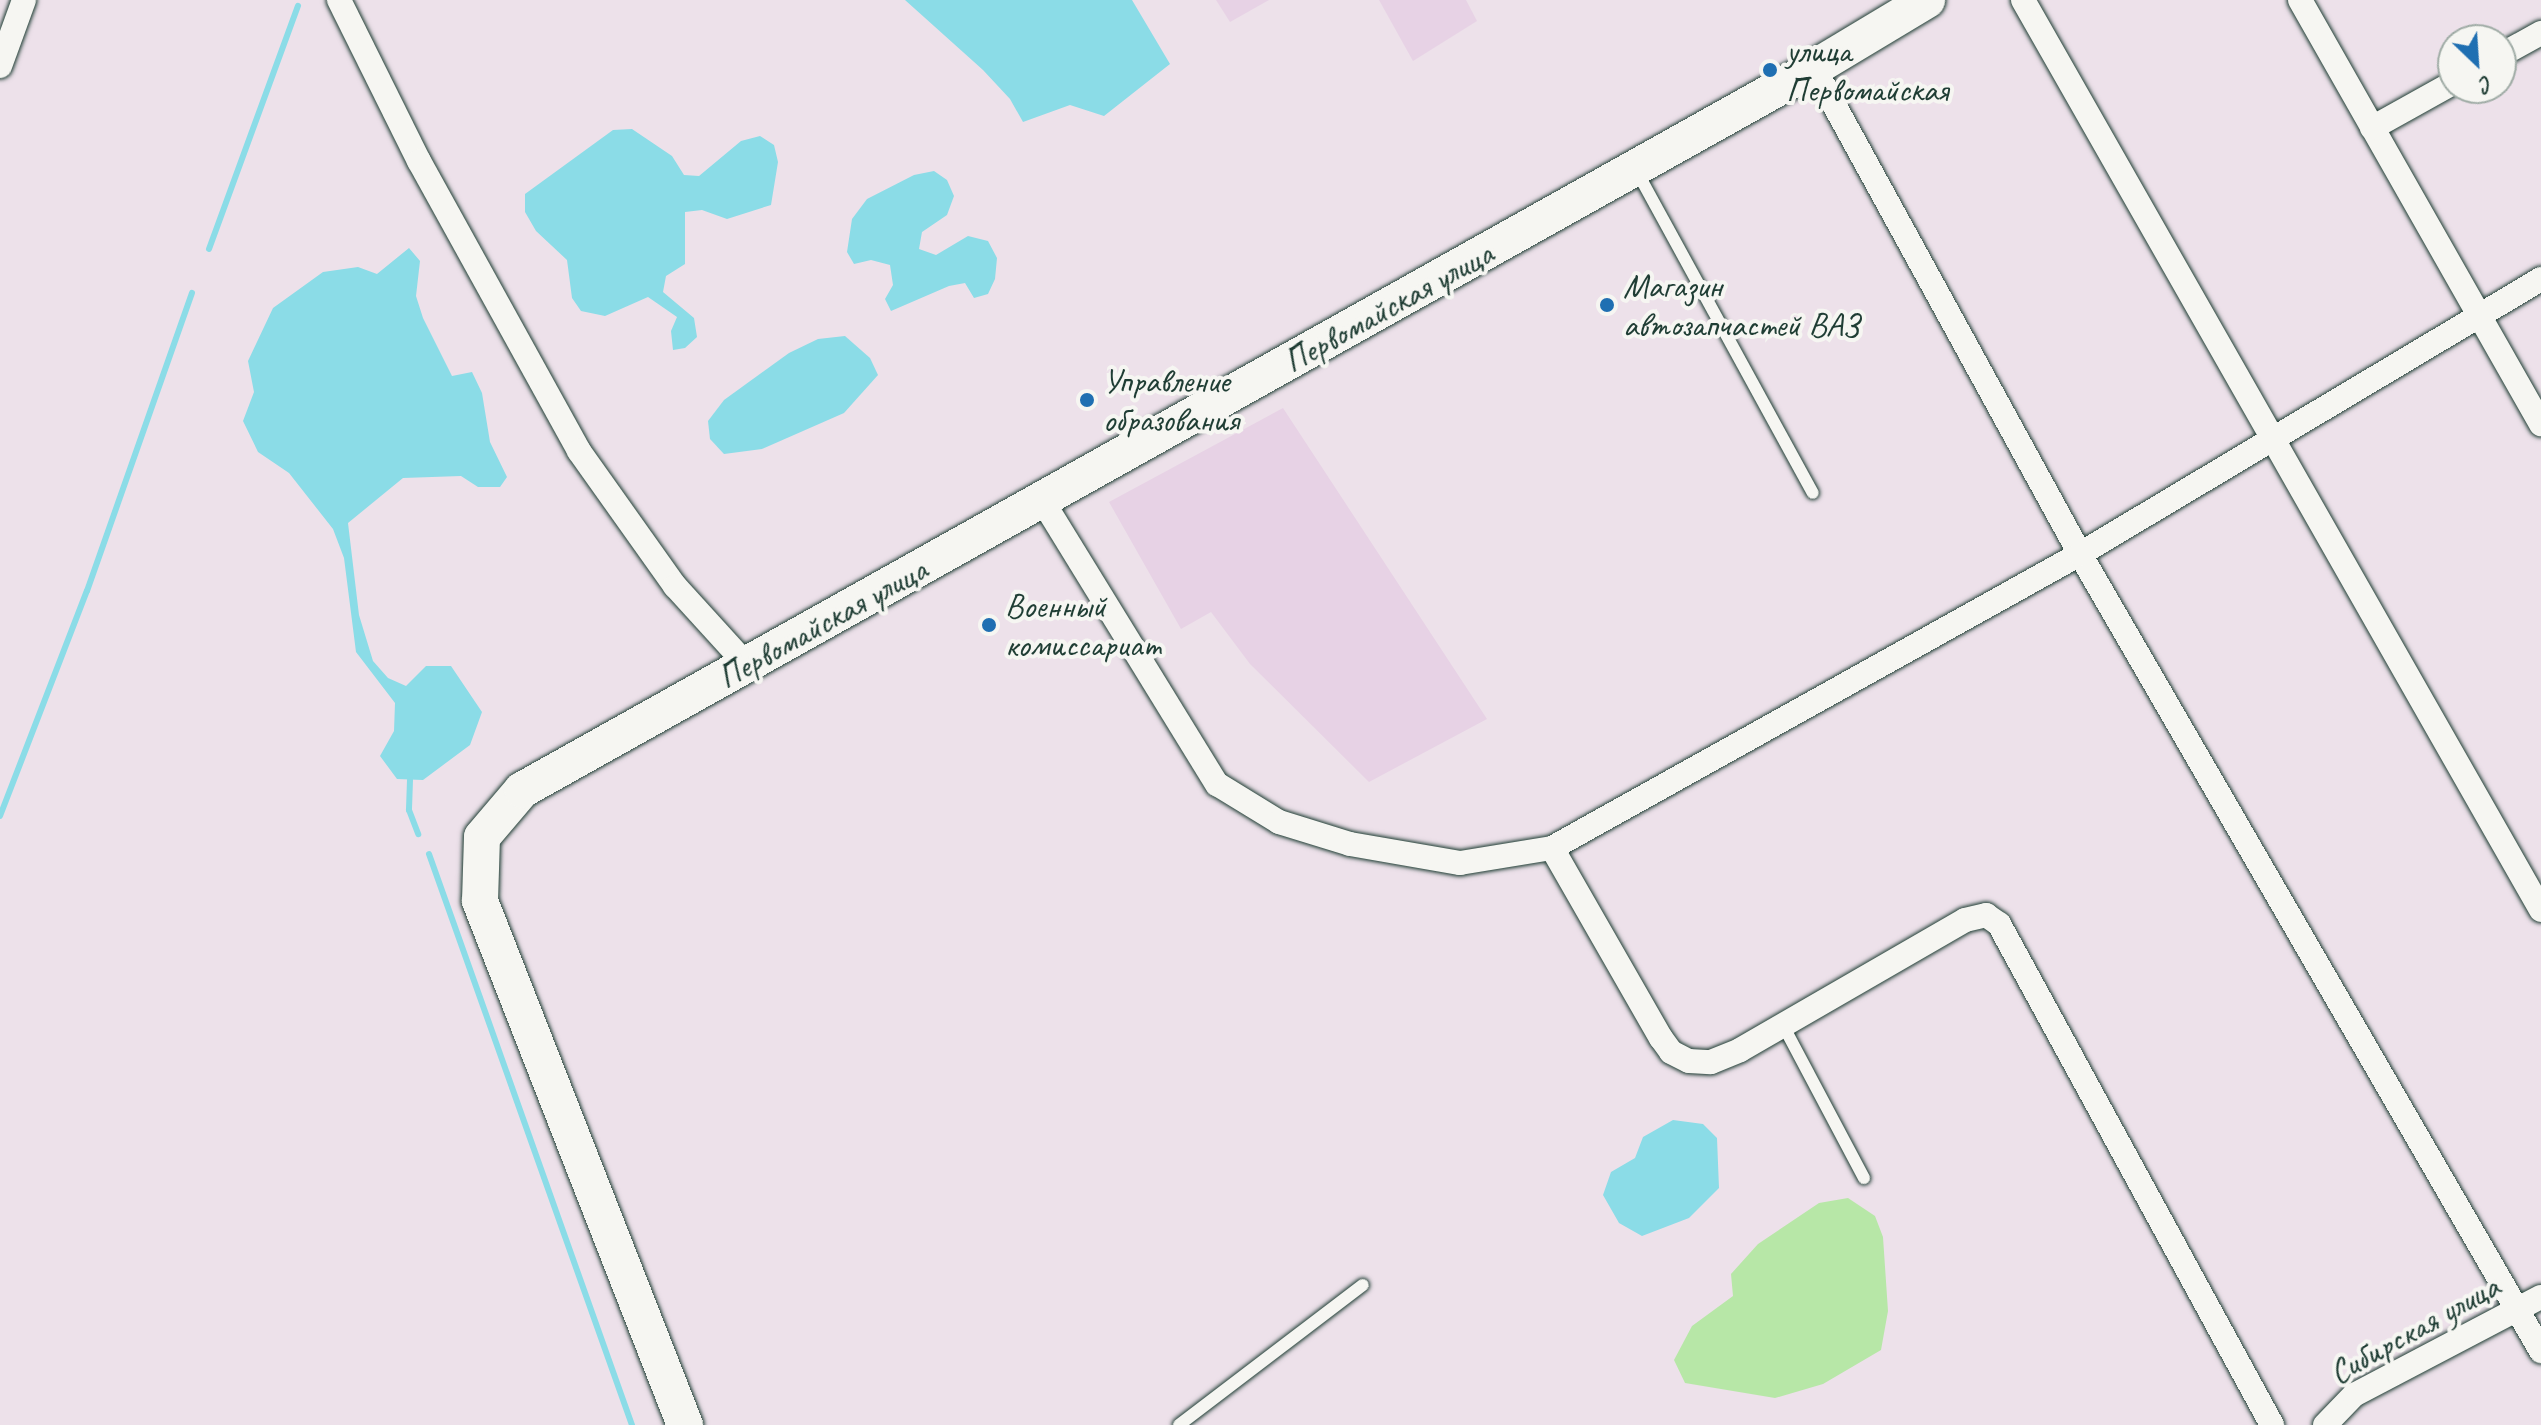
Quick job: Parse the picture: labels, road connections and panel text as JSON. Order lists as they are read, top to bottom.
{
  "streets": {
    "street": ["Первомайская улица", "Сибирская улица"]
  },
  "places": [
    "улица Первомайская",
    "Магазин автозапчастей ВАЗ",
    "Управление образования",
    "Военный комиссариат"
  ],
  "north": "bottom right"
}
